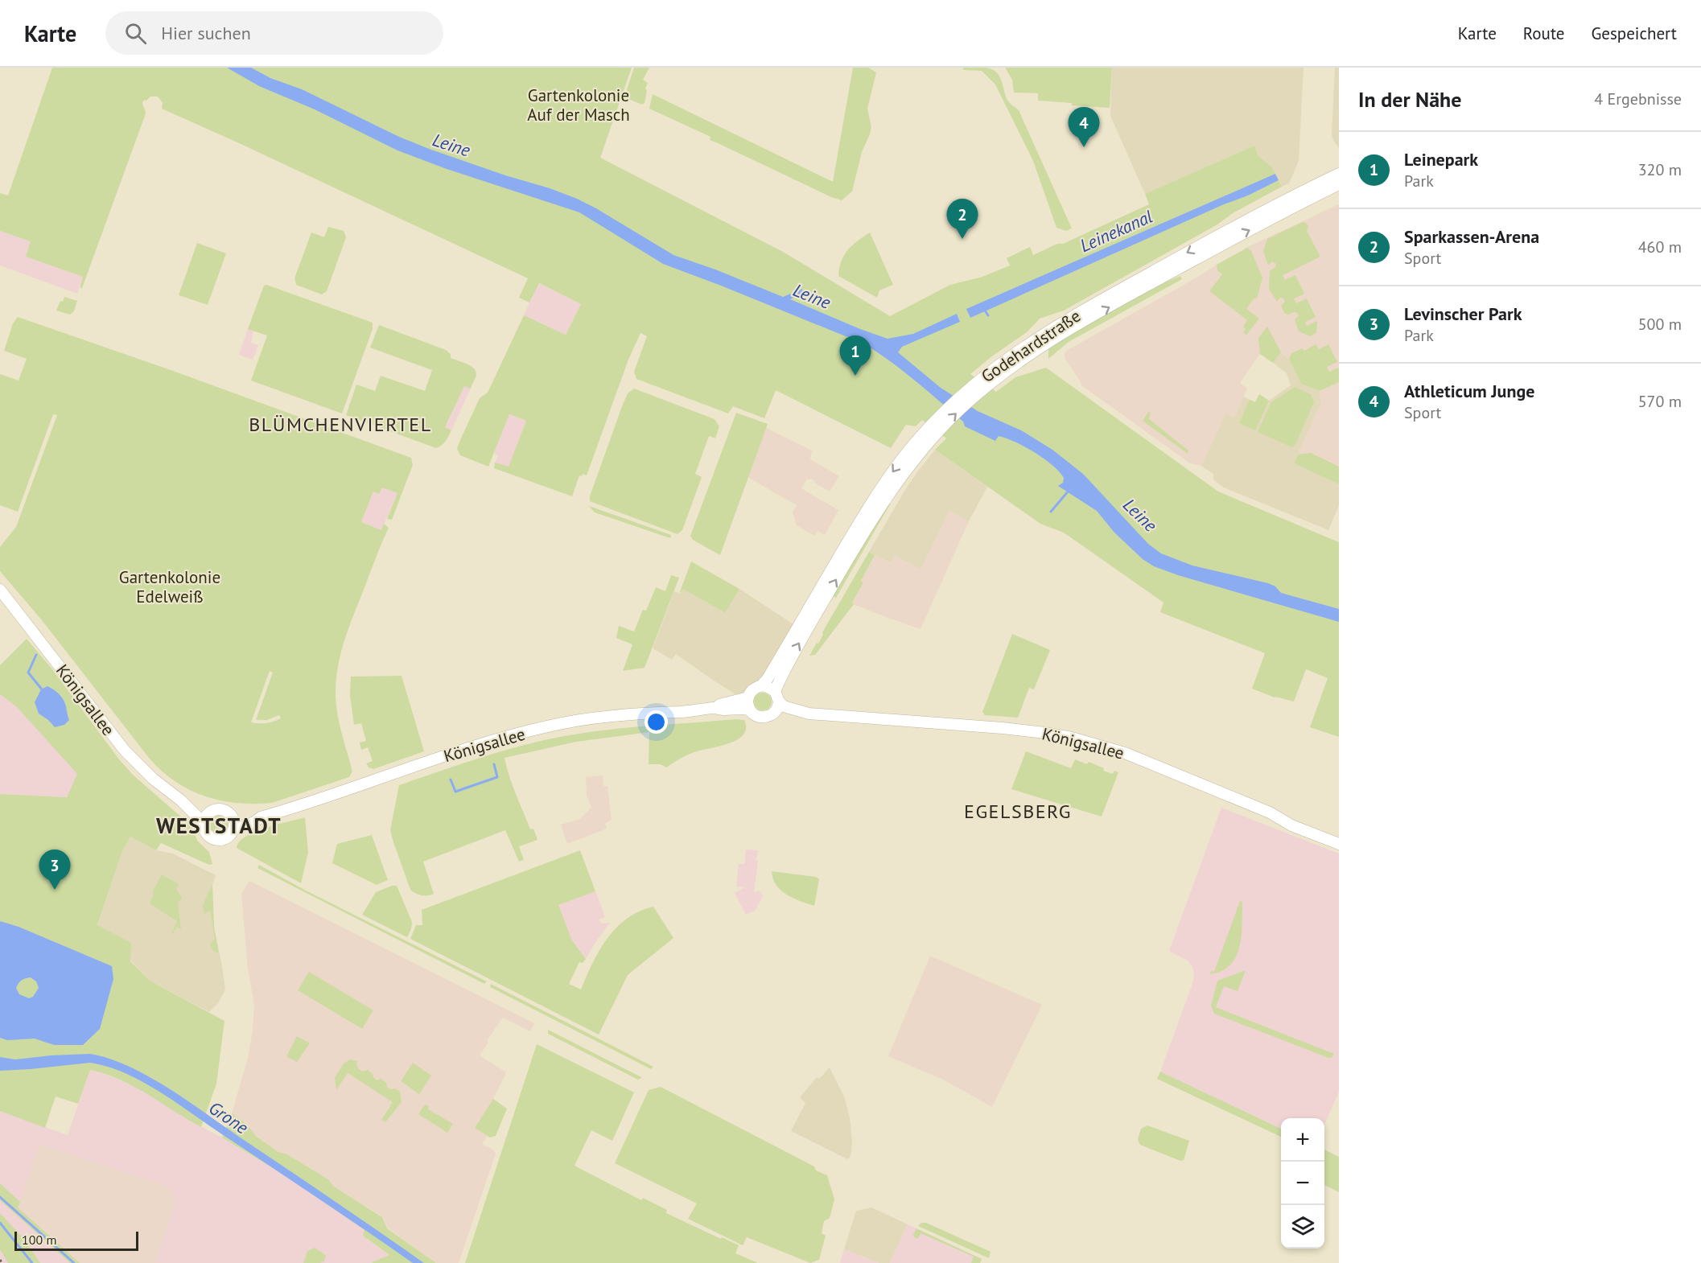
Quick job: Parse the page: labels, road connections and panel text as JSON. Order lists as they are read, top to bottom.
{
  "streets": {
    "street": ["Godehardstraße", "Königsallee"]
  },
  "crossings": [
    ["Godehardstraße", "Königsallee"]
  ],
  "districts": ["BLÜMCHENVIERTEL", "EGELSBERG", "WESTSTADT"],
  "water": ["Leine", "Leinekanal", "Grone"],
  "parks": ["Gartenkolonie Auf der Masch", "Gartenkolonie Edelweiß"],
  "scale_bar": "100 m",
  "page": {
    "header": "Karte",
    "search": "Hier suchen",
    "nav": ["Karte", "Route", "Gespeichert"],
    "heading": ["In der Nähe", "4 Ergebnisse"],
    "pins": [
      "4",
      "2",
      "1",
      "3"
    ],
    "list": [
      {
        "mark": "1",
        "name": "Leinepark",
        "note": "Park",
        "value": "320 m"
      },
      {
        "mark": "2",
        "name": "Sparkassen-Arena",
        "note": "Sport",
        "value": "460 m"
      },
      {
        "mark": "3",
        "name": "Levinscher Park",
        "note": "Park",
        "value": "500 m"
      },
      {
        "mark": "4",
        "name": "Athleticum Junge",
        "note": "Sport",
        "value": "570 m"
      }
    ],
    "map_buttons": ["+", "−"],
    "scale": "100 m"
  }
}
